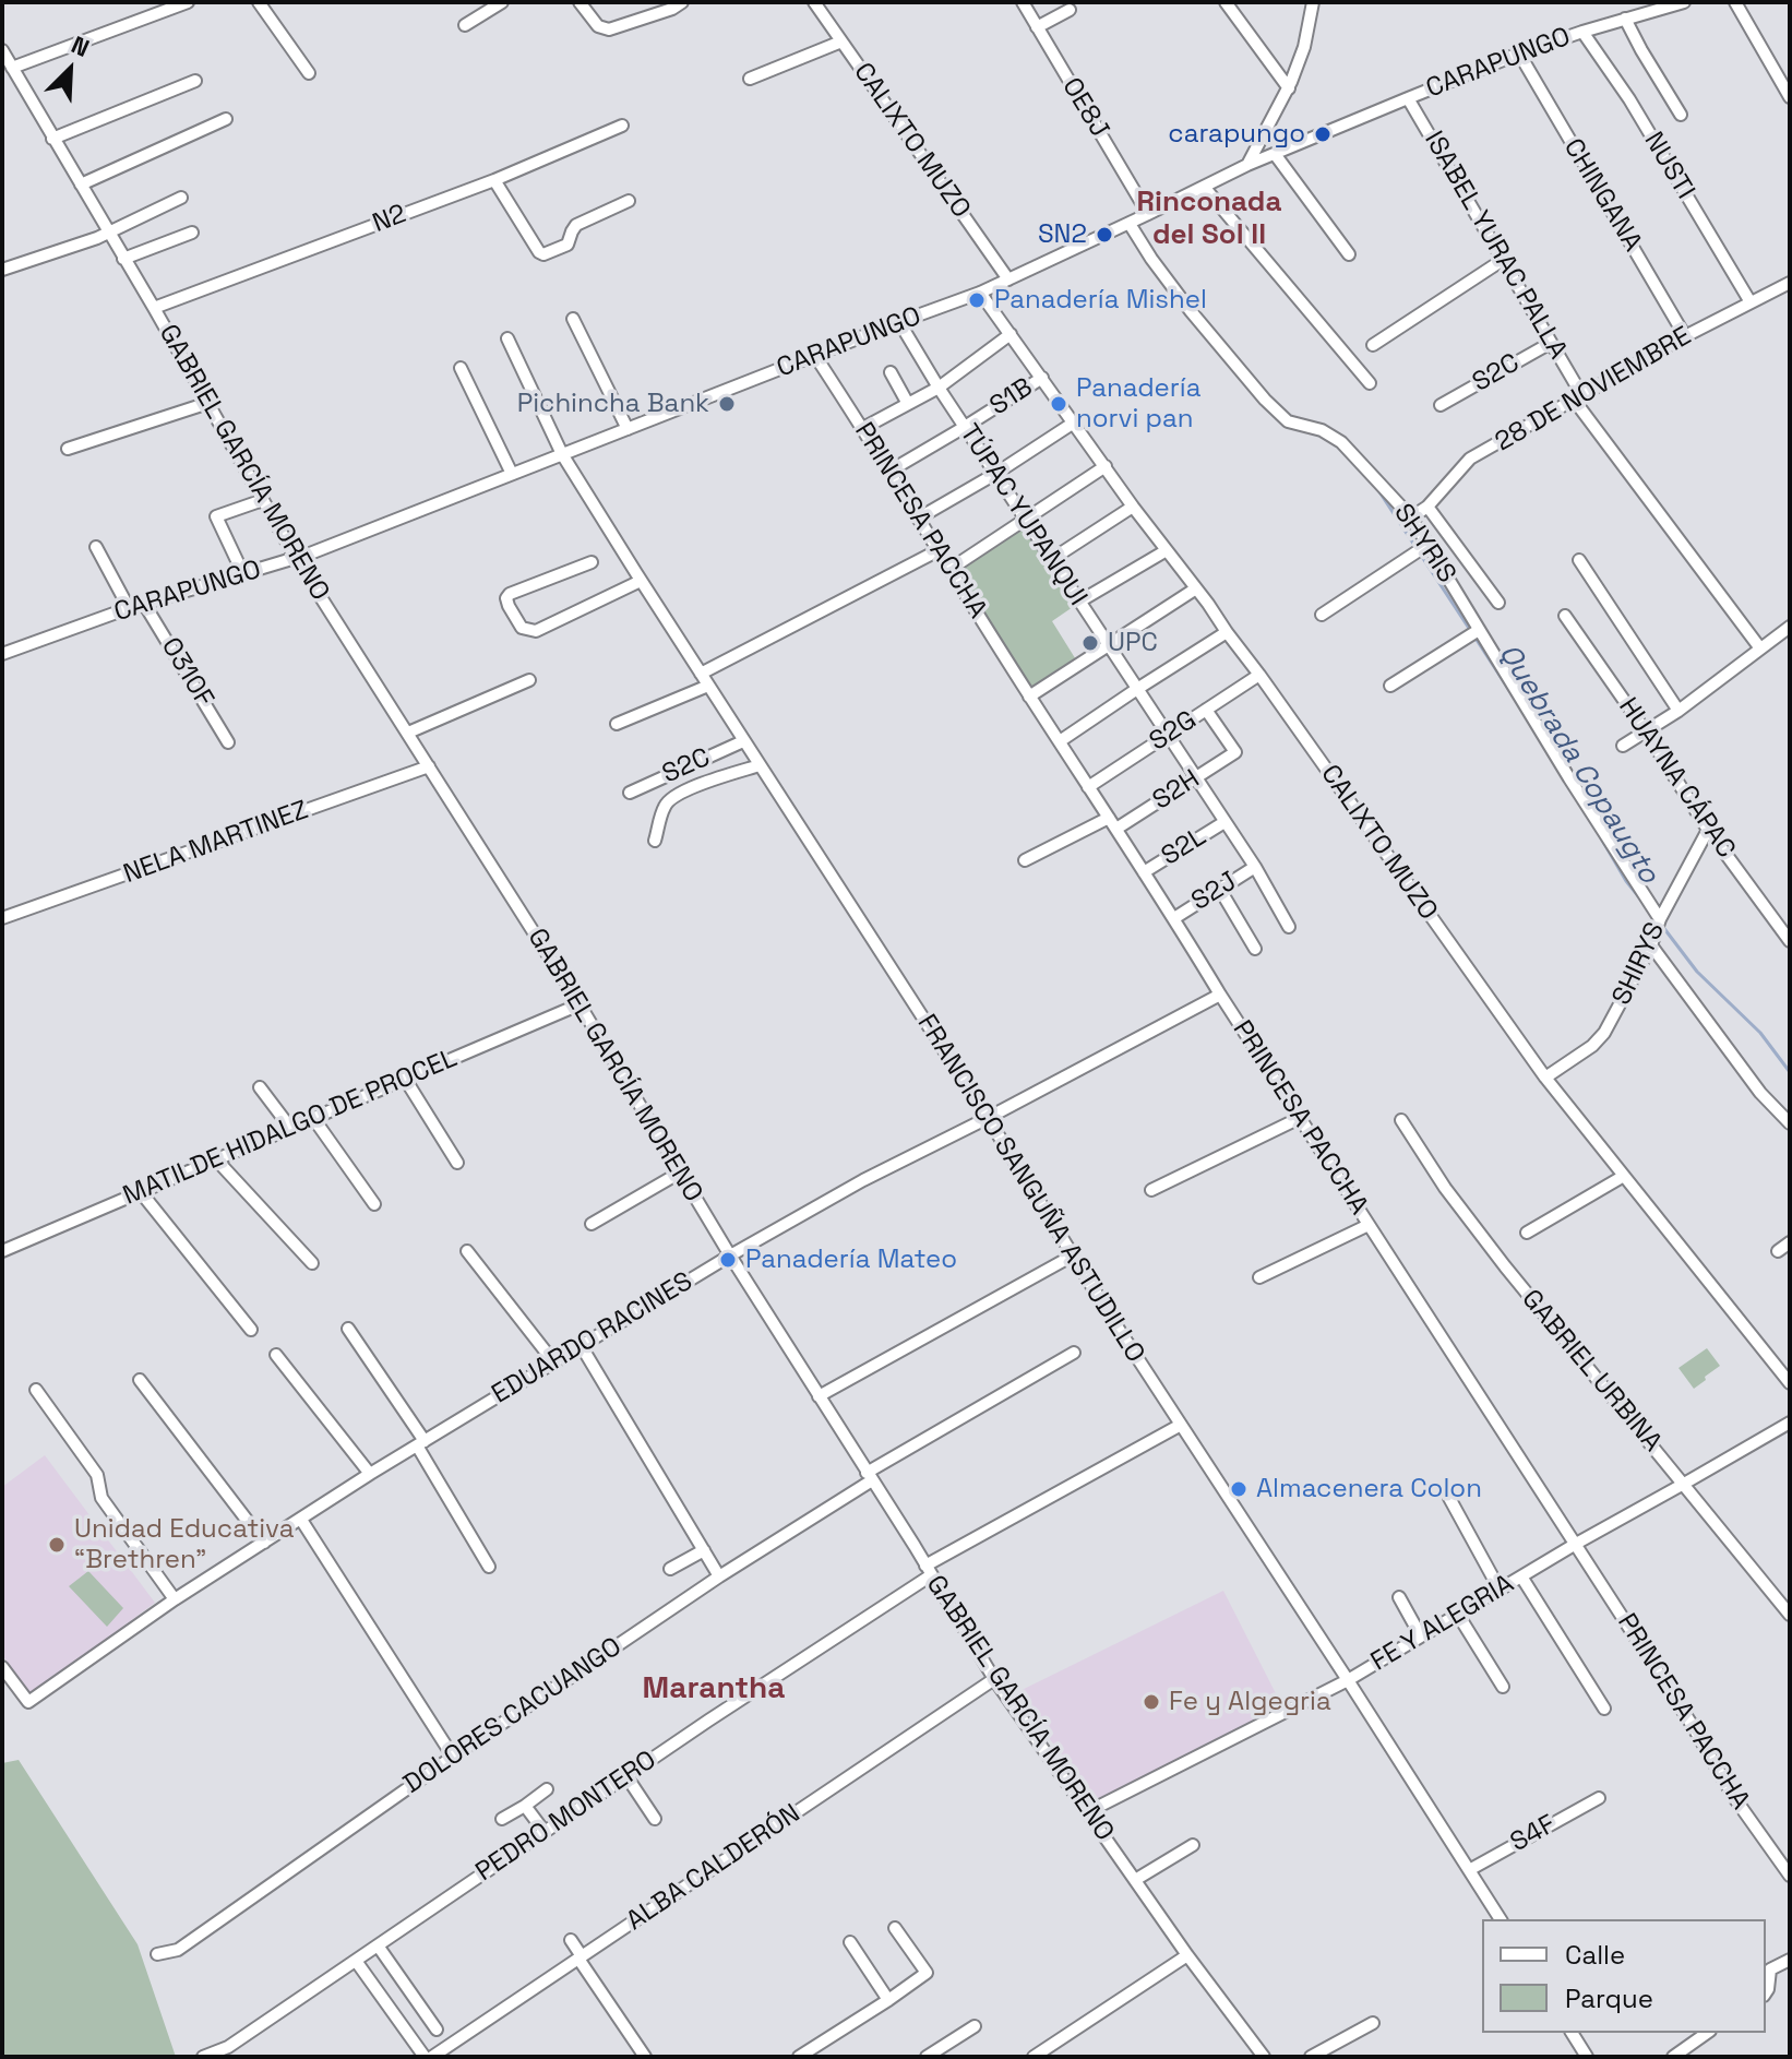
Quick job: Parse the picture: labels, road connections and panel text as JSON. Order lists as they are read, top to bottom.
{
  "streets": {
    "street": [
      "CARAPUNGO",
      "OE8J",
      "CALIXTO MUZO",
      "NUSTI",
      "CHINGANA",
      "N2",
      "ISABEL YURAC PALLA",
      "S2C",
      "28 DE NOVIEMBRE",
      "S1B",
      "GABRIEL GARCÍA MORENO",
      "TÚPAC YUPANQUI",
      "PRINCESA PACCHA",
      "SHYRIS",
      "O310F",
      "S2G",
      "HUAYNA CÁPAC",
      "S2H",
      "NELA MARTINEZ",
      "S2L",
      "S2J",
      "SHIRYS",
      "MATILDE HIDALGO DE PROCEL",
      "FRANCISCO SANGUÑA ASTUDILLO",
      "EDUARDO RACINES",
      "GABRIEL URBINA",
      "FE Y ALEGRIA",
      "DOLORES CACUANGO",
      "PEDRO MONTERO",
      "S4F",
      "ALBA CALDERÓN"
    ]
  },
  "crossings": [
    ["CARAPUNGO", "OE8J"],
    ["CARAPUNGO", "CALIXTO MUZO"],
    ["CARAPUNGO", "NUSTI"],
    ["CARAPUNGO", "CHINGANA"],
    ["CARAPUNGO", "ISABEL YURAC PALLA"],
    ["CARAPUNGO", "GABRIEL GARCÍA MORENO"],
    ["CARAPUNGO", "TÚPAC YUPANQUI"],
    ["CARAPUNGO", "PRINCESA PACCHA"],
    ["CARAPUNGO", "SHYRIS"],
    ["CARAPUNGO", "O310F"],
    ["CARAPUNGO", "FRANCISCO SANGUÑA ASTUDILLO"],
    ["CALIXTO MUZO", "S1B"],
    ["CALIXTO MUZO", "S2G"],
    ["CALIXTO MUZO", "SHIRYS"],
    ["NUSTI", "28 DE NOVIEMBRE"],
    ["CHINGANA", "28 DE NOVIEMBRE"],
    ["N2", "GABRIEL GARCÍA MORENO"],
    ["ISABEL YURAC PALLA", "S2C"],
    ["ISABEL YURAC PALLA", "28 DE NOVIEMBRE"],
    ["S2C", "FRANCISCO SANGUÑA ASTUDILLO"],
    ["28 DE NOVIEMBRE", "SHYRIS"],
    ["S1B", "TÚPAC YUPANQUI"],
    ["S1B", "PRINCESA PACCHA"],
    ["GABRIEL GARCÍA MORENO", "NELA MARTINEZ"],
    ["GABRIEL GARCÍA MORENO", "MATILDE HIDALGO DE PROCEL"],
    ["GABRIEL GARCÍA MORENO", "EDUARDO RACINES"],
    ["GABRIEL GARCÍA MORENO", "FE Y ALEGRIA"],
    ["GABRIEL GARCÍA MORENO", "DOLORES CACUANGO"],
    ["GABRIEL GARCÍA MORENO", "PEDRO MONTERO"],
    ["GABRIEL GARCÍA MORENO", "ALBA CALDERÓN"],
    ["TÚPAC YUPANQUI", "S2G"],
    ["TÚPAC YUPANQUI", "S2H"],
    ["TÚPAC YUPANQUI", "S2L"],
    ["TÚPAC YUPANQUI", "S2J"],
    ["PRINCESA PACCHA", "S2G"],
    ["PRINCESA PACCHA", "S2H"],
    ["PRINCESA PACCHA", "S2L"],
    ["PRINCESA PACCHA", "S2J"],
    ["PRINCESA PACCHA", "EDUARDO RACINES"],
    ["PRINCESA PACCHA", "FE Y ALEGRIA"],
    ["SHYRIS", "SHIRYS"],
    ["S2G", "S2H"],
    ["HUAYNA CÁPAC", "SHIRYS"],
    ["FRANCISCO SANGUÑA ASTUDILLO", "EDUARDO RACINES"],
    ["FRANCISCO SANGUÑA ASTUDILLO", "FE Y ALEGRIA"],
    ["FRANCISCO SANGUÑA ASTUDILLO", "PEDRO MONTERO"],
    ["FRANCISCO SANGUÑA ASTUDILLO", "S4F"],
    ["GABRIEL URBINA", "FE Y ALEGRIA"]
  ],
  "districts": ["Rinconada del Sol II", "Marantha"],
  "water": ["Quebrada Copaugto"],
  "places": [
    "carapungo",
    "SN2",
    "Panadería Mishel",
    "Pichincha Bank",
    "Panadería norvi pan",
    "UPC",
    "Panadería Mateo",
    "Almacenera Colon",
    "Unidad Educativa “Brethren”",
    "Fe y Algegria"
  ],
  "legend": ["Calle", "Parque"],
  "north": "top right"
}
